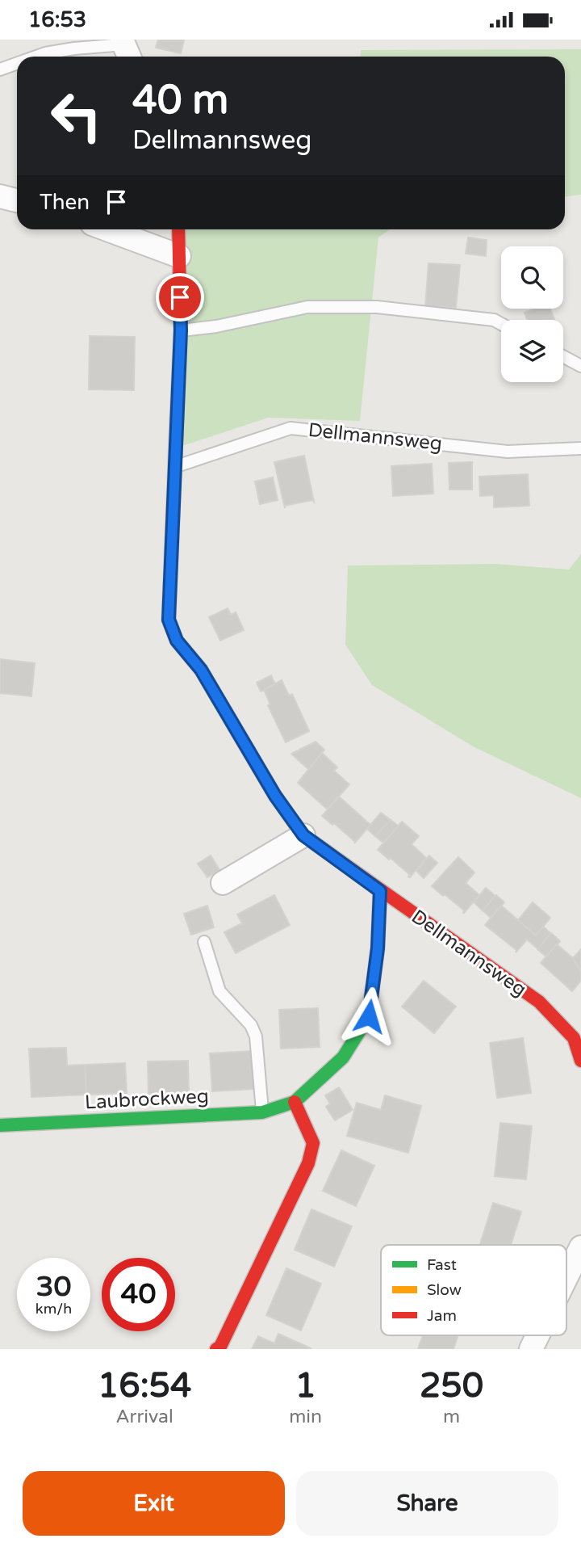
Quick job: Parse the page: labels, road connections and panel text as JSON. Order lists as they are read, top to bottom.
{
  "streets": {
    "street": ["Dellmannsweg", "Laubrockweg"]
  },
  "crossings": [
    ["Dellmannsweg", "Laubrockweg"]
  ],
  "legend": ["Fast", "Slow", "Jam"],
  "page": {
    "status": "16:53",
    "turn": ["40 m", "Dellmannsweg"],
    "then": "Then",
    "speed": "30 km/h",
    "limit": "40",
    "eta": [
      "16:54",
      "Arrival",
      "1",
      "min",
      "250",
      "m"
    ],
    "buttons": ["Exit", "Share"]
  }
}
